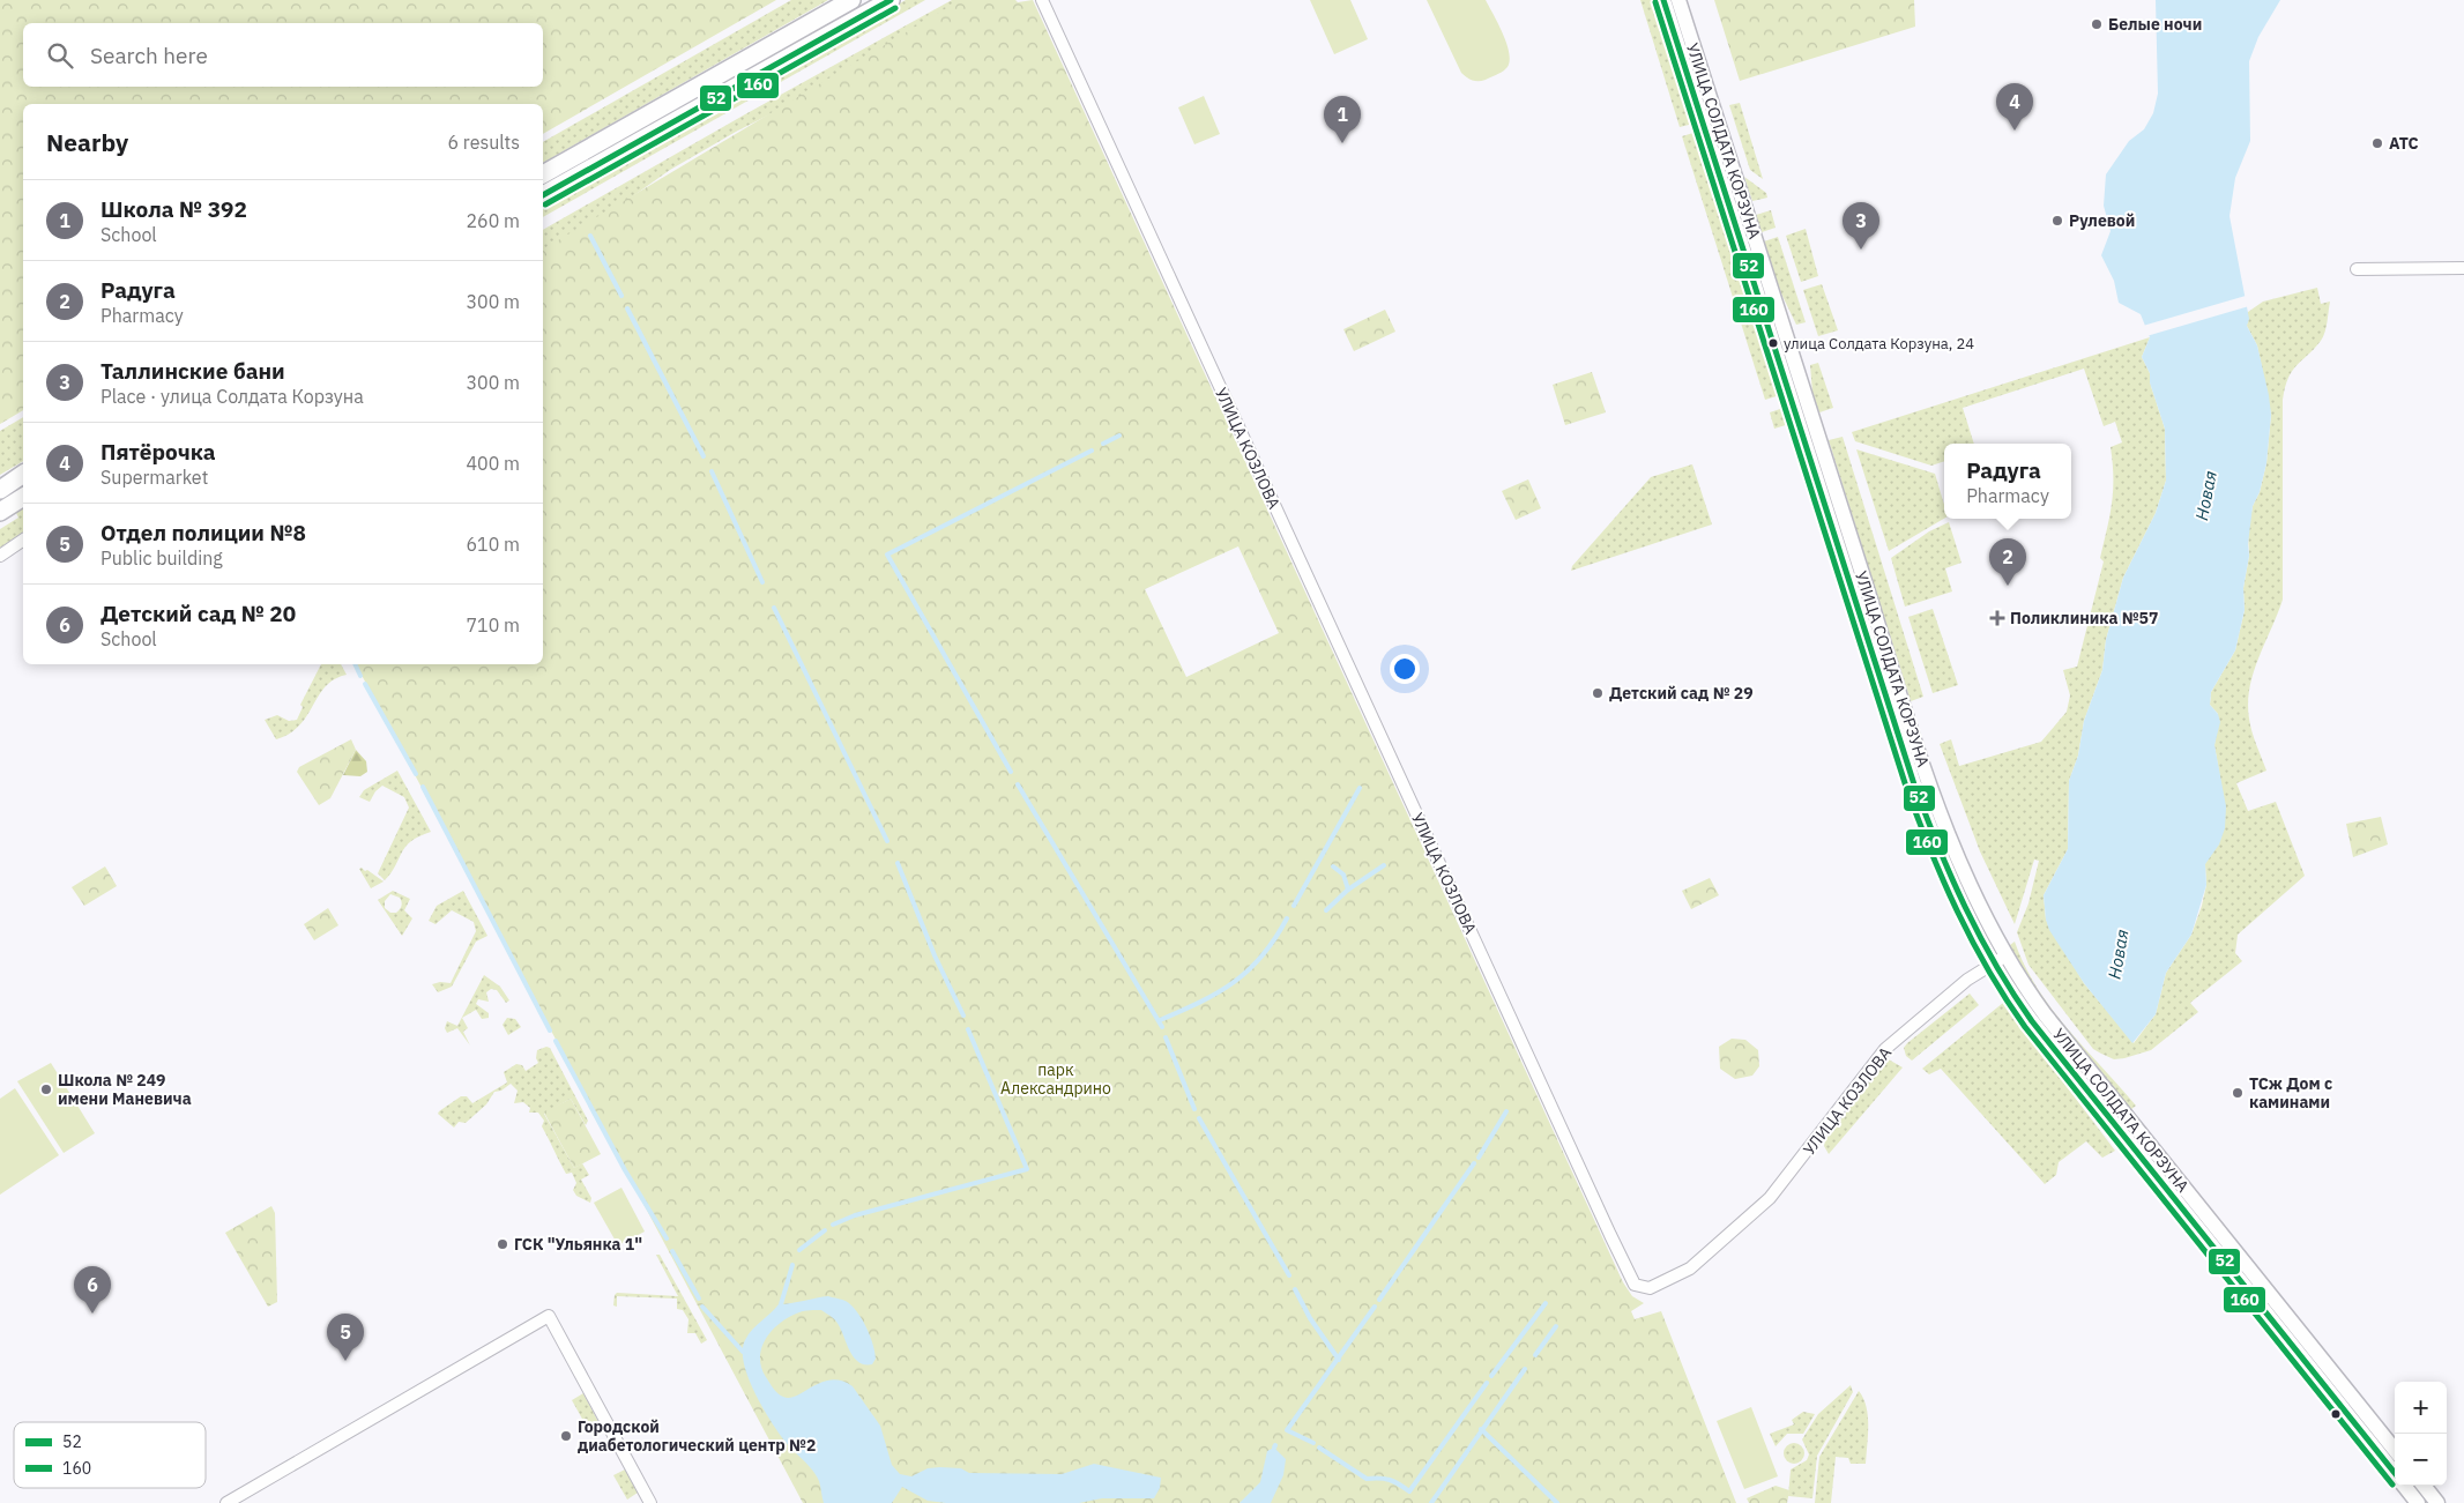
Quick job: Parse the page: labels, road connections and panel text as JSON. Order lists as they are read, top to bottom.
{
  "streets": {
    "street": ["УЛИЦА СОЛДАТА КОРЗУНА", "УЛИЦА КОЗЛОВА"]
  },
  "crossings": [
    ["УЛИЦА СОЛДАТА КОРЗУНА", "УЛИЦА КОЗЛОВА"]
  ],
  "water": ["Новая"],
  "parks": ["парк Александрино"],
  "places": {
    "other": [
      "Белые ночи",
      "АТС",
      "Рулевой",
      "улица Солдата Корзуна, 24",
      "Детский сад № 29",
      "Школа № 249 имени Маневича",
      "ТСж Дом с каминами",
      "ГСК \"Ульянка 1\"",
      "Городской диабетологический центр №2"
    ],
    "health": ["Поликлиника №57"]
  },
  "lines": ["transit line 52", "transit line 160"],
  "legend": ["52", "160"],
  "page": {
    "search": "Search here",
    "pins": [
      "4",
      "1",
      "3",
      "2",
      "6",
      "5"
    ],
    "heading": ["Nearby", "6 results"],
    "list": [
      {
        "mark": "1",
        "name": "Школа № 392",
        "note": "School",
        "value": "260 m"
      },
      {
        "mark": "2",
        "name": "Радуга",
        "note": "Pharmacy",
        "value": "300 m"
      },
      {
        "mark": "3",
        "name": "Таллинские бани",
        "note": "Place · улица Солдата Корзуна",
        "value": "300 m"
      },
      {
        "mark": "4",
        "name": "Пятёрочка",
        "note": "Supermarket",
        "value": "400 m"
      },
      {
        "mark": "5",
        "name": "Отдел полиции №8",
        "note": "Public building",
        "value": "610 m"
      },
      {
        "mark": "6",
        "name": "Детский сад № 20",
        "note": "School",
        "value": "710 m"
      }
    ],
    "popup": ["Радуга", "Pharmacy"],
    "map_buttons": ["+", "−"]
  }
}
